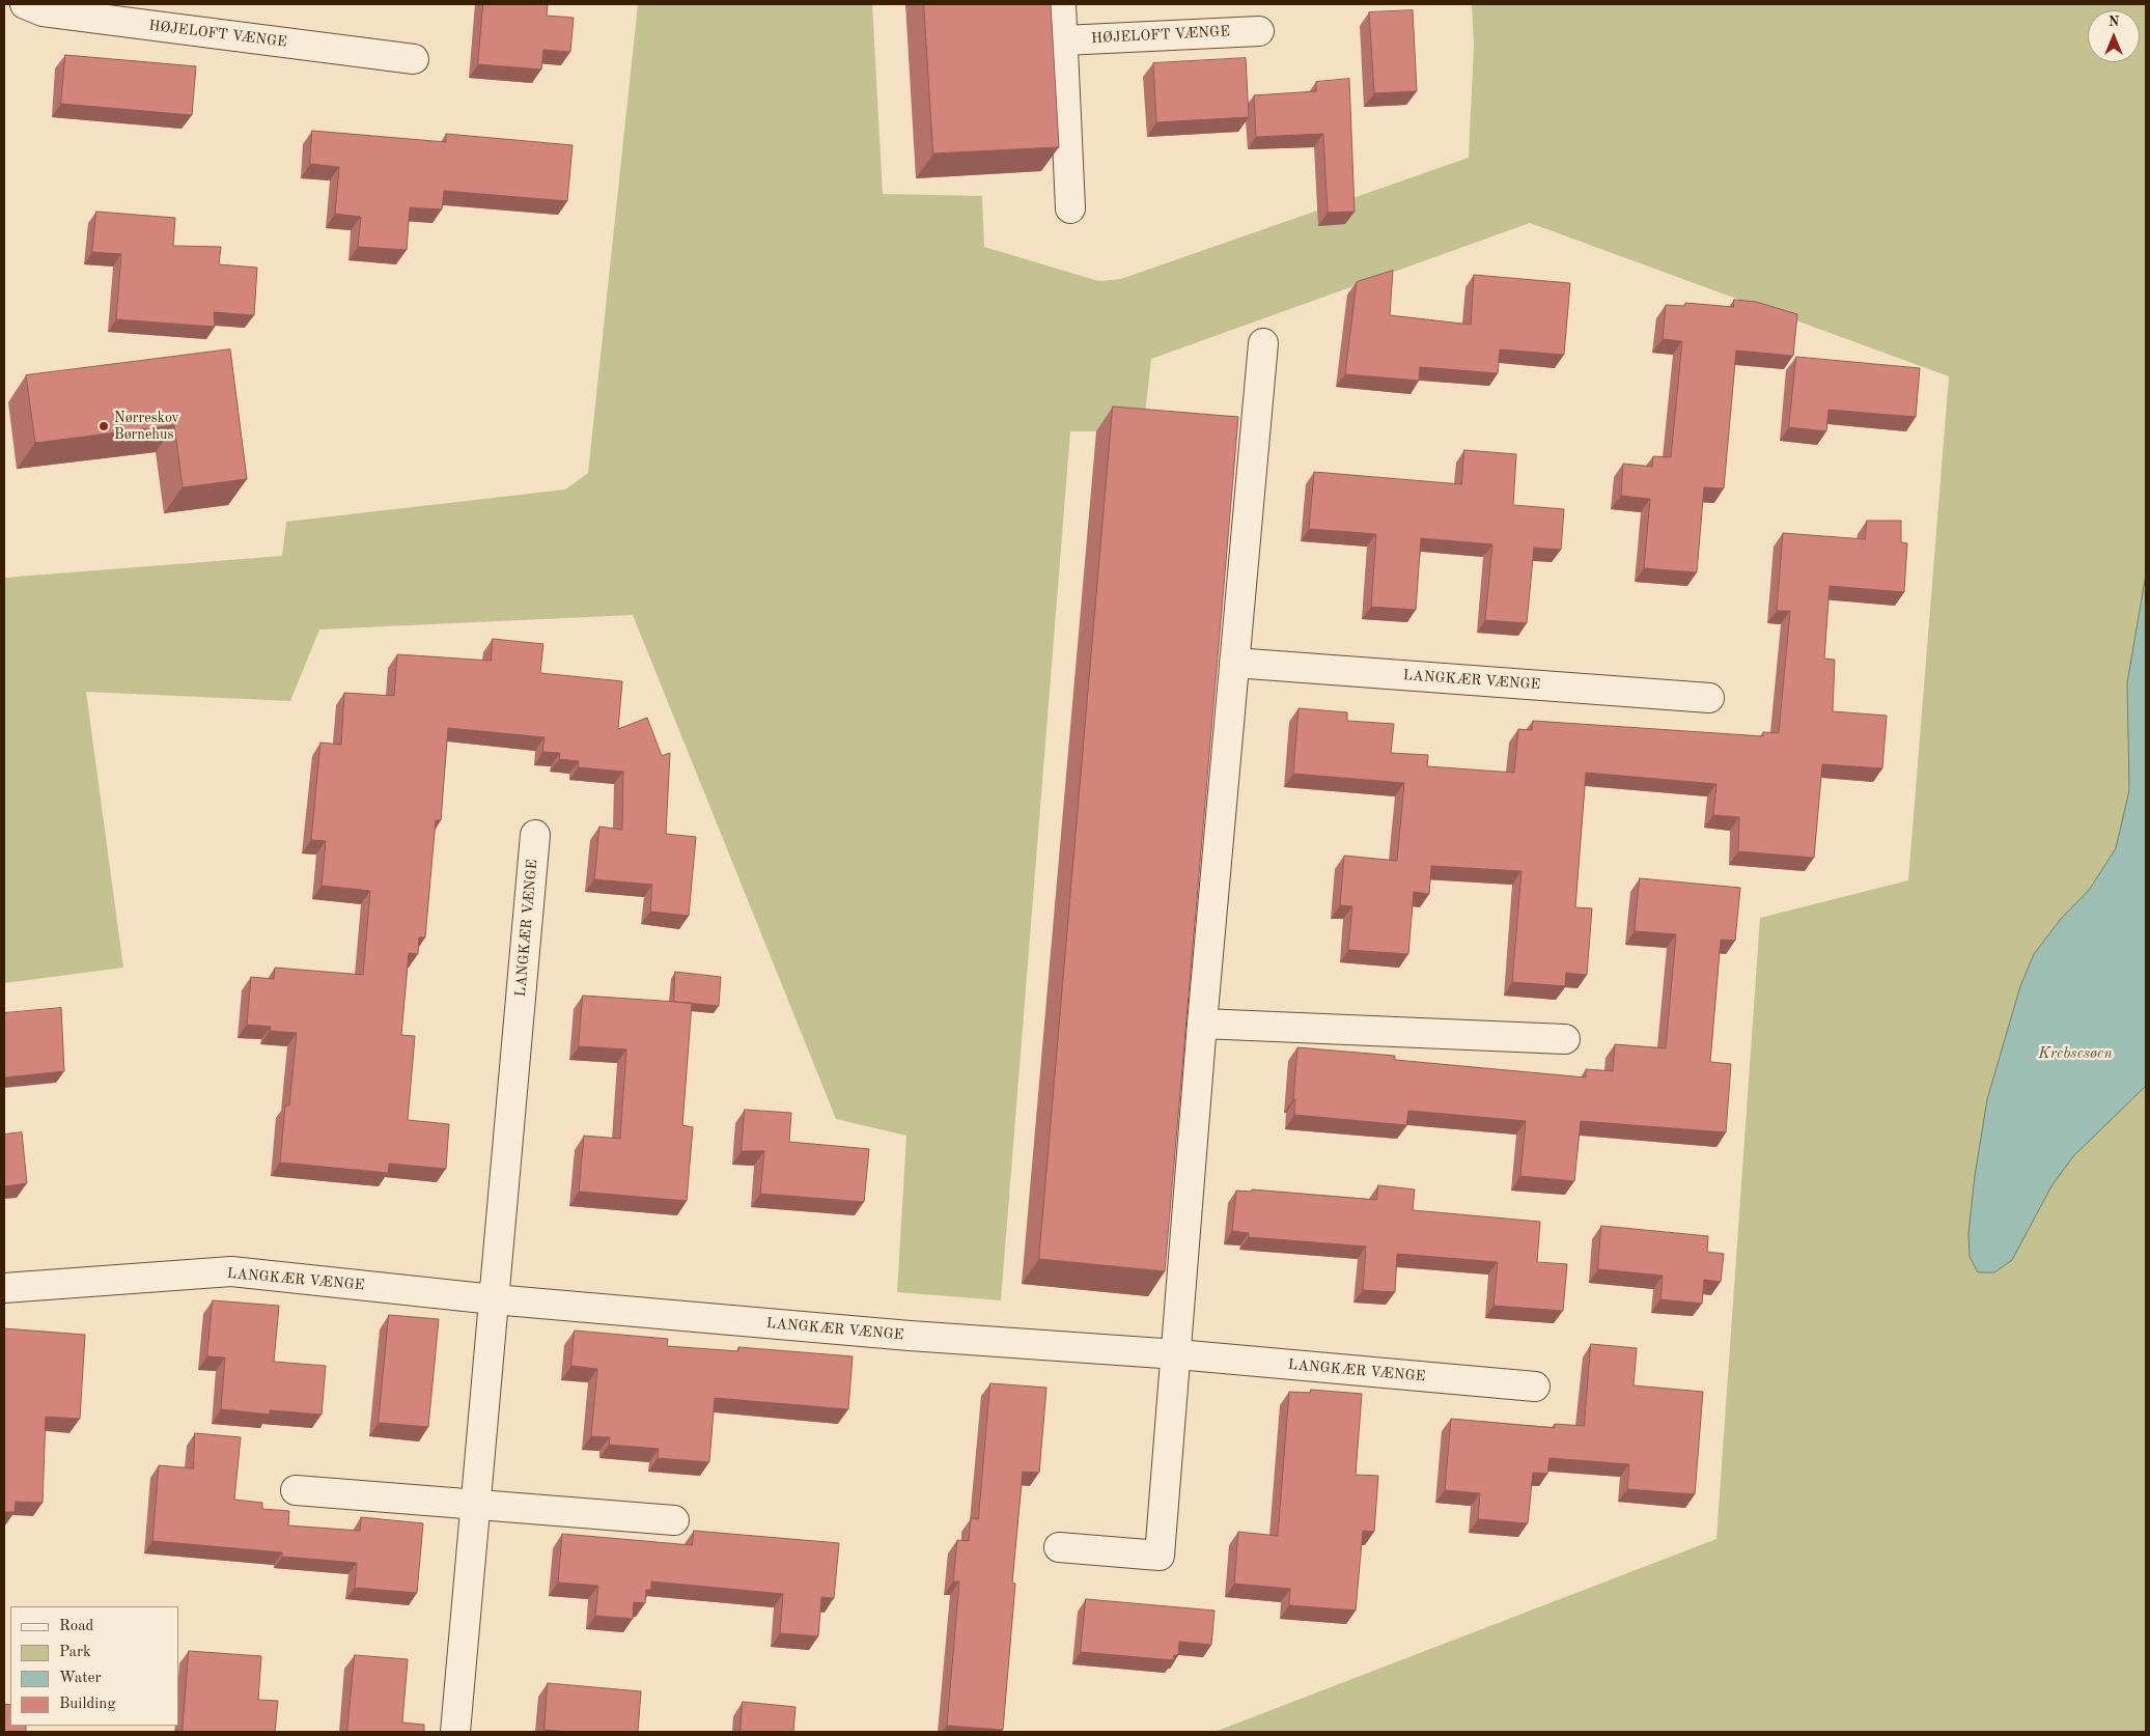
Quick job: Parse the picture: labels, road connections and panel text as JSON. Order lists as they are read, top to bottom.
{
  "streets": {
    "street": ["HØJELOFT VÆNGE", "LANGKÆR VÆNGE"]
  },
  "water": ["Krebsesøen"],
  "places": ["Nørreskov Børnehus"],
  "legend": [
    "Road",
    "Park",
    "Water",
    "Building"
  ],
  "north": "top"
}
